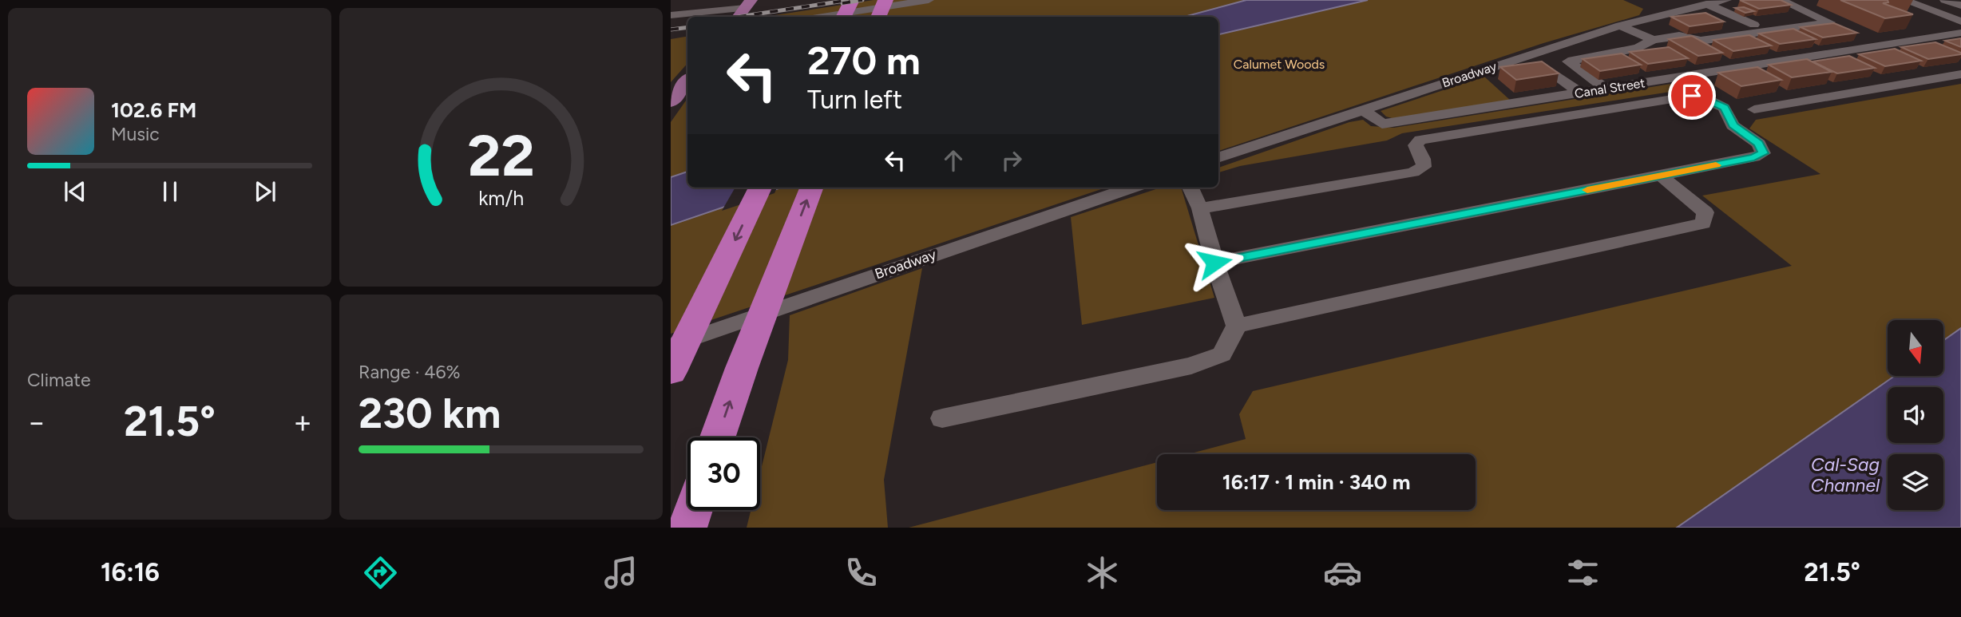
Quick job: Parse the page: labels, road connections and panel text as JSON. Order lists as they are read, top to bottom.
{
  "streets": {
    "street": ["Broadway", "Canal Street"]
  },
  "crossings": [
    ["Broadway", "Canal Street"]
  ],
  "water": ["Cal-Sag Channel"],
  "parks": ["Calumet Woods"],
  "north": "bottom",
  "page": {
    "turn": ["270 m", "Turn left"],
    "song": ["102.6 FM", "Music"],
    "tile": [
      "Climate",
      ["Range · 46%", "230 km"]
    ],
    "heat": ["−", "21.5°", "+"],
    "limit": "30",
    "trip": "16:17 · 1 min · 340 m",
    "tabs": ["16:16", "21.5°"],
    "gauge": ["22", "km/h"]
  }
}
